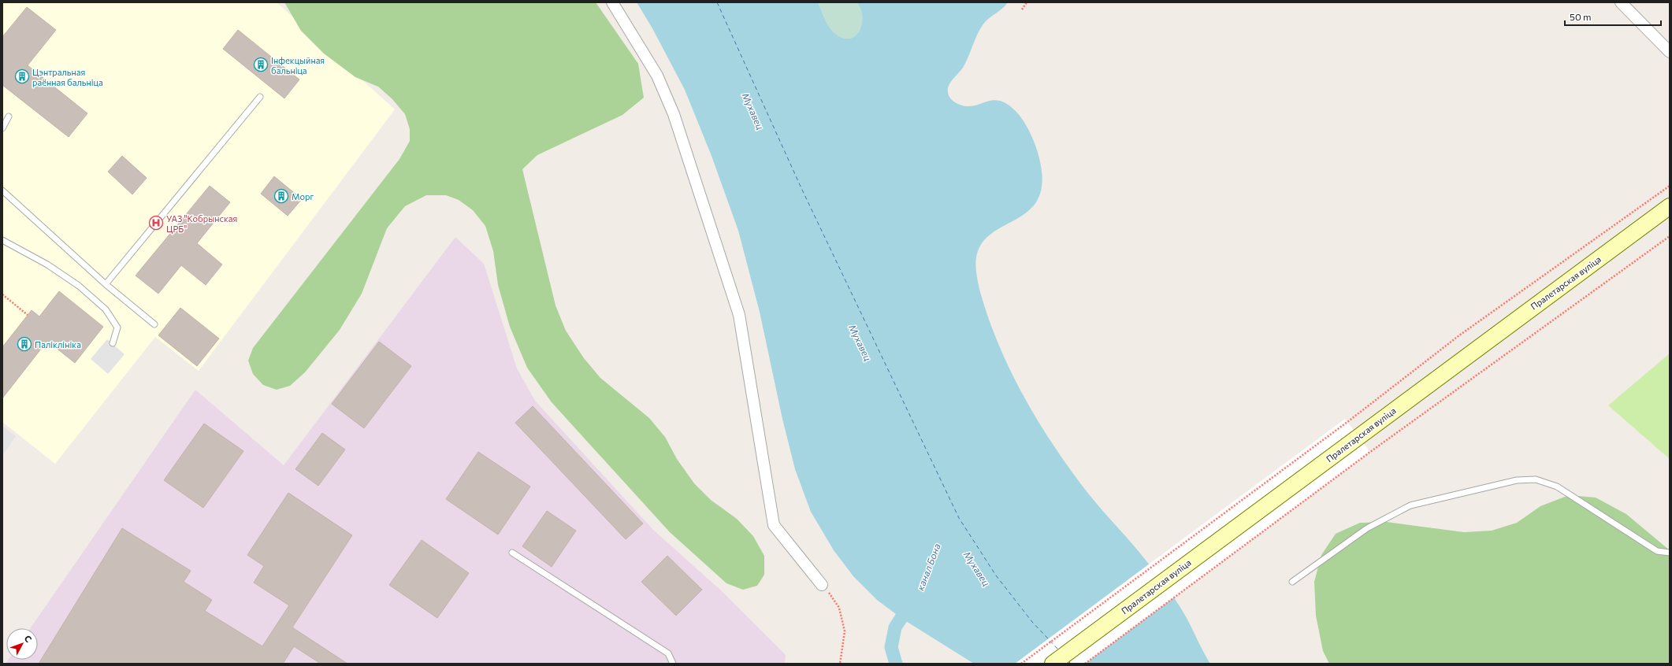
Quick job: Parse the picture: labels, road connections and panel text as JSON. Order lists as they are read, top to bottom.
{
  "streets": {
    "main road": ["Пралетарская вуліца"]
  },
  "water": ["Мухавец", "канал Бона"],
  "places": {
    "building": [
      "Інфекцыйная бальніца",
      "Цэнтральная раённая бальніца",
      "Морг",
      "Паліклініка"
    ],
    "hospital": ["УАЗ \"Кобрынская ЦРБ\""]
  },
  "scale_bar": "50 m",
  "north": "top right"
}
